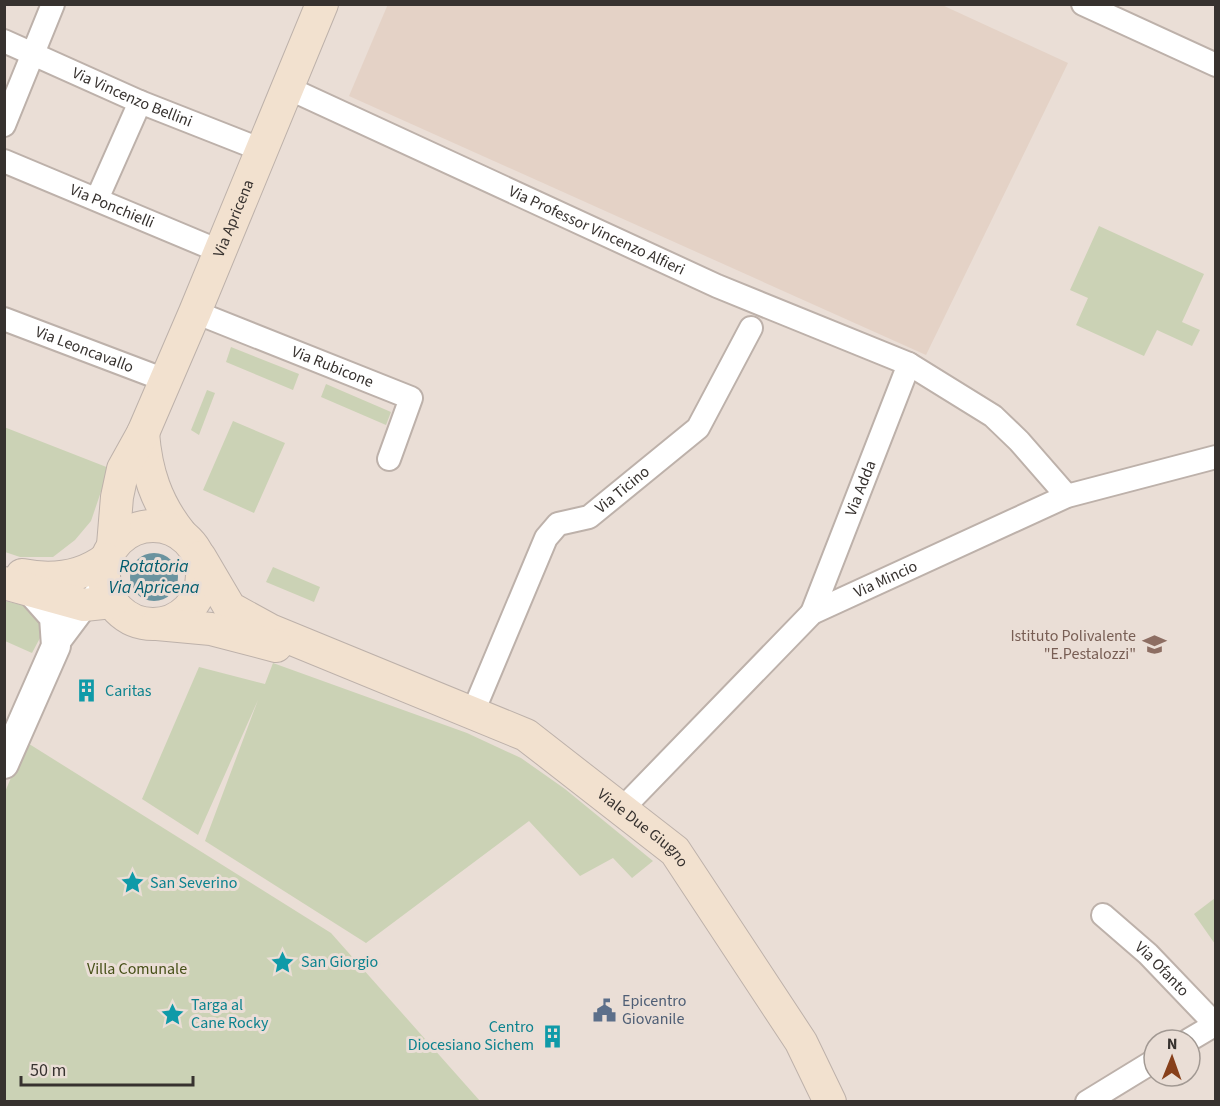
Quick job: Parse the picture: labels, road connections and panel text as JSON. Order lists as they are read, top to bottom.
{
  "streets": {
    "main road": ["Via Apricena", "Viale Due Giugno"],
    "street": [
      "Via Vincenzo Bellini",
      "Via Ponchielli",
      "Via Professor Vincenzo Alfieri",
      "Via Leoncavallo",
      "Via Rubicone",
      "Via Ticino",
      "Via Adda",
      "Via Mincio",
      "Via Ofanto"
    ]
  },
  "crossings": [
    ["Via Vincenzo Bellini", "Via Apricena"],
    ["Via Ponchielli", "Via Apricena"],
    ["Via Apricena", "Via Professor Vincenzo Alfieri"],
    ["Via Apricena", "Via Leoncavallo"],
    ["Via Apricena", "Via Rubicone"],
    ["Via Apricena", "Viale Due Giugno"],
    ["Via Professor Vincenzo Alfieri", "Via Adda"],
    ["Via Professor Vincenzo Alfieri", "Via Mincio"],
    ["Via Ticino", "Viale Due Giugno"],
    ["Via Adda", "Via Mincio"],
    ["Via Mincio", "Viale Due Giugno"]
  ],
  "water": ["Rotatoria Via Apricena"],
  "parks": ["Villa Comunale"],
  "places": {
    "school or university": ["Istituto Polivalente \"E.Pestalozzi\""],
    "building": ["Caritas", "Centro Diocesiano Sichem"],
    "place": ["San Severino", "San Giorgio", "Targa al Cane Rocky"],
    "public building": ["Epicentro Giovanile"]
  },
  "scale_bar": "50 m",
  "north": "top"
}
